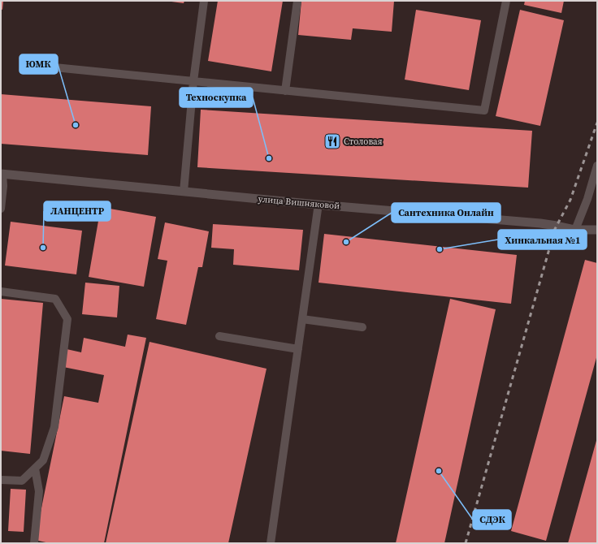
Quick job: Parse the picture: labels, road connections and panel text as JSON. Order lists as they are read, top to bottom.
{
  "streets": {
    "street": ["улица Вишняковой"]
  },
  "places": {
    "other": [
      "ЮМК",
      "Техноскупка",
      "Сантехника Онлайн",
      "ЛАНЦЕНТР",
      "Хинкальная №1",
      "СДЭК"
    ],
    "restaurant": ["Столовая"]
  }
}
